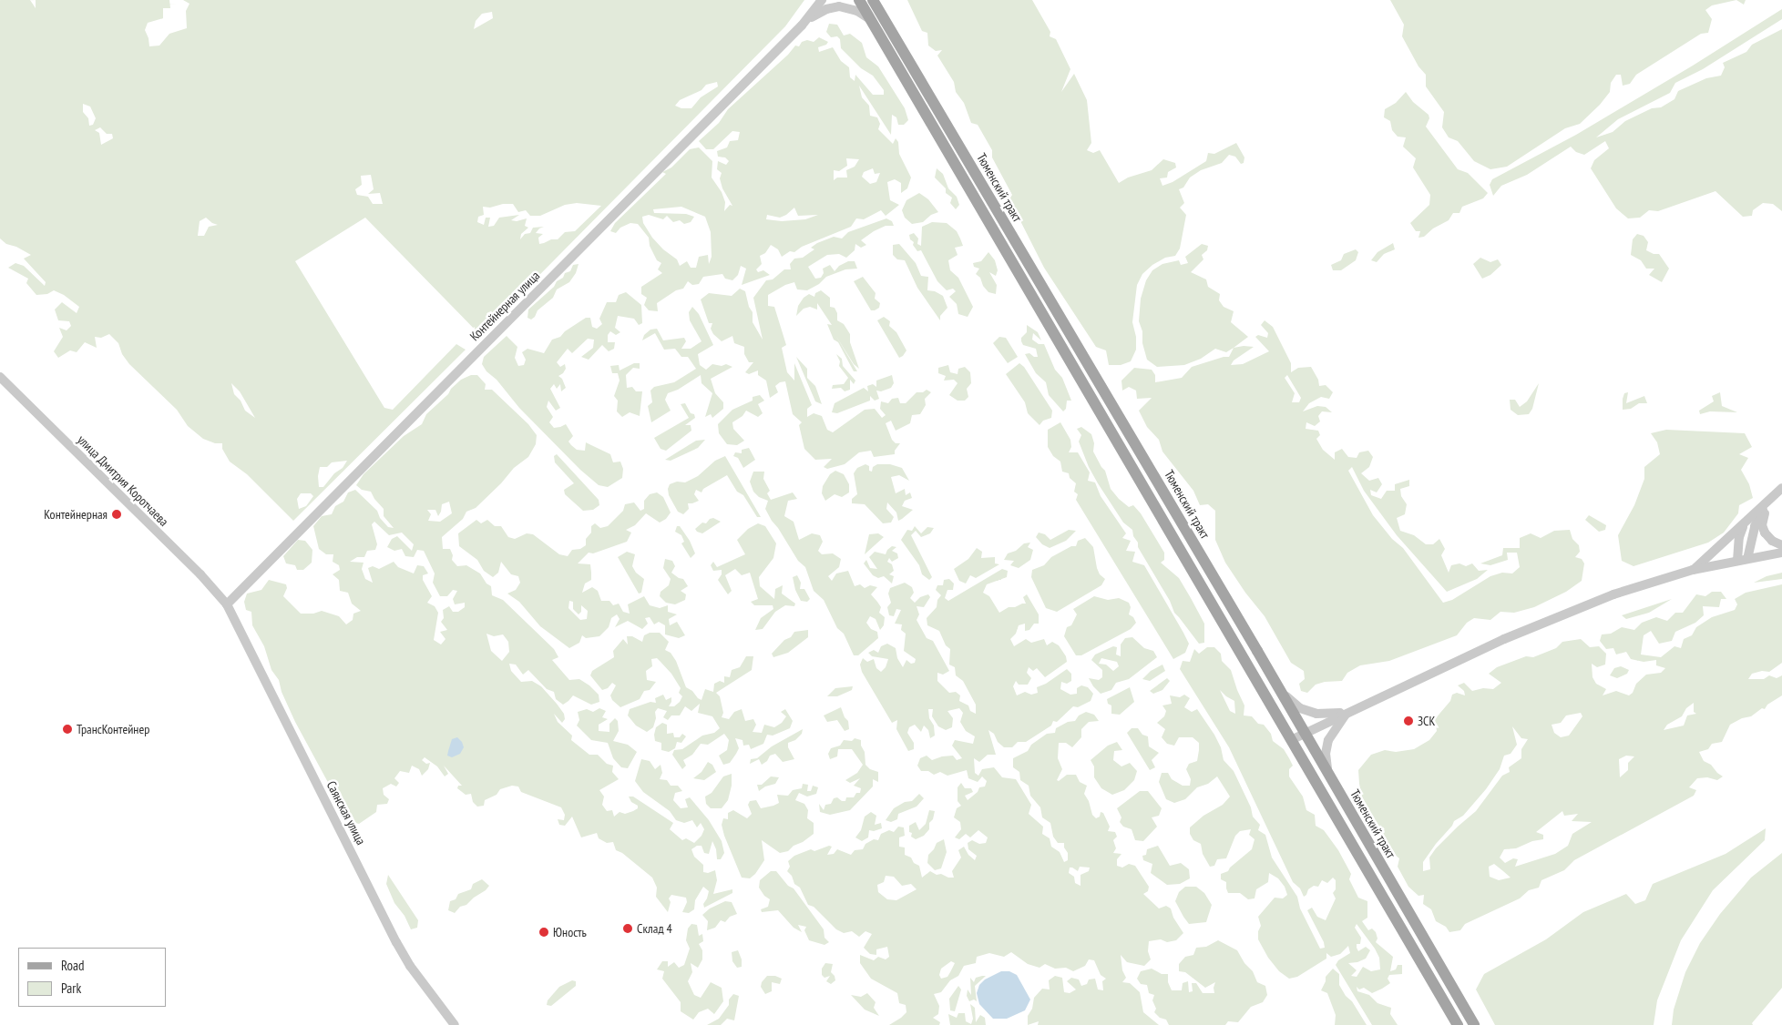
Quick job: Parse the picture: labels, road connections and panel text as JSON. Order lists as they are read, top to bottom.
{
  "streets": {
    "main road": ["Тюменский тракт"],
    "street": ["Контейнерная улица", "улица Дмитрия Коротчаева", "Саянская улица"]
  },
  "crossings": [
    ["Тюменский тракт", "Контейнерная улица"],
    ["Контейнерная улица", "улица Дмитрия Коротчаева"],
    ["Контейнерная улица", "Саянская улица"],
    ["улица Дмитрия Коротчаева", "Саянская улица"]
  ],
  "places": [
    "Контейнерная",
    "ЗСК",
    "ТрансКонтейнер",
    "Склад 4",
    "Юность"
  ],
  "legend": ["Road", "Park"]
}
